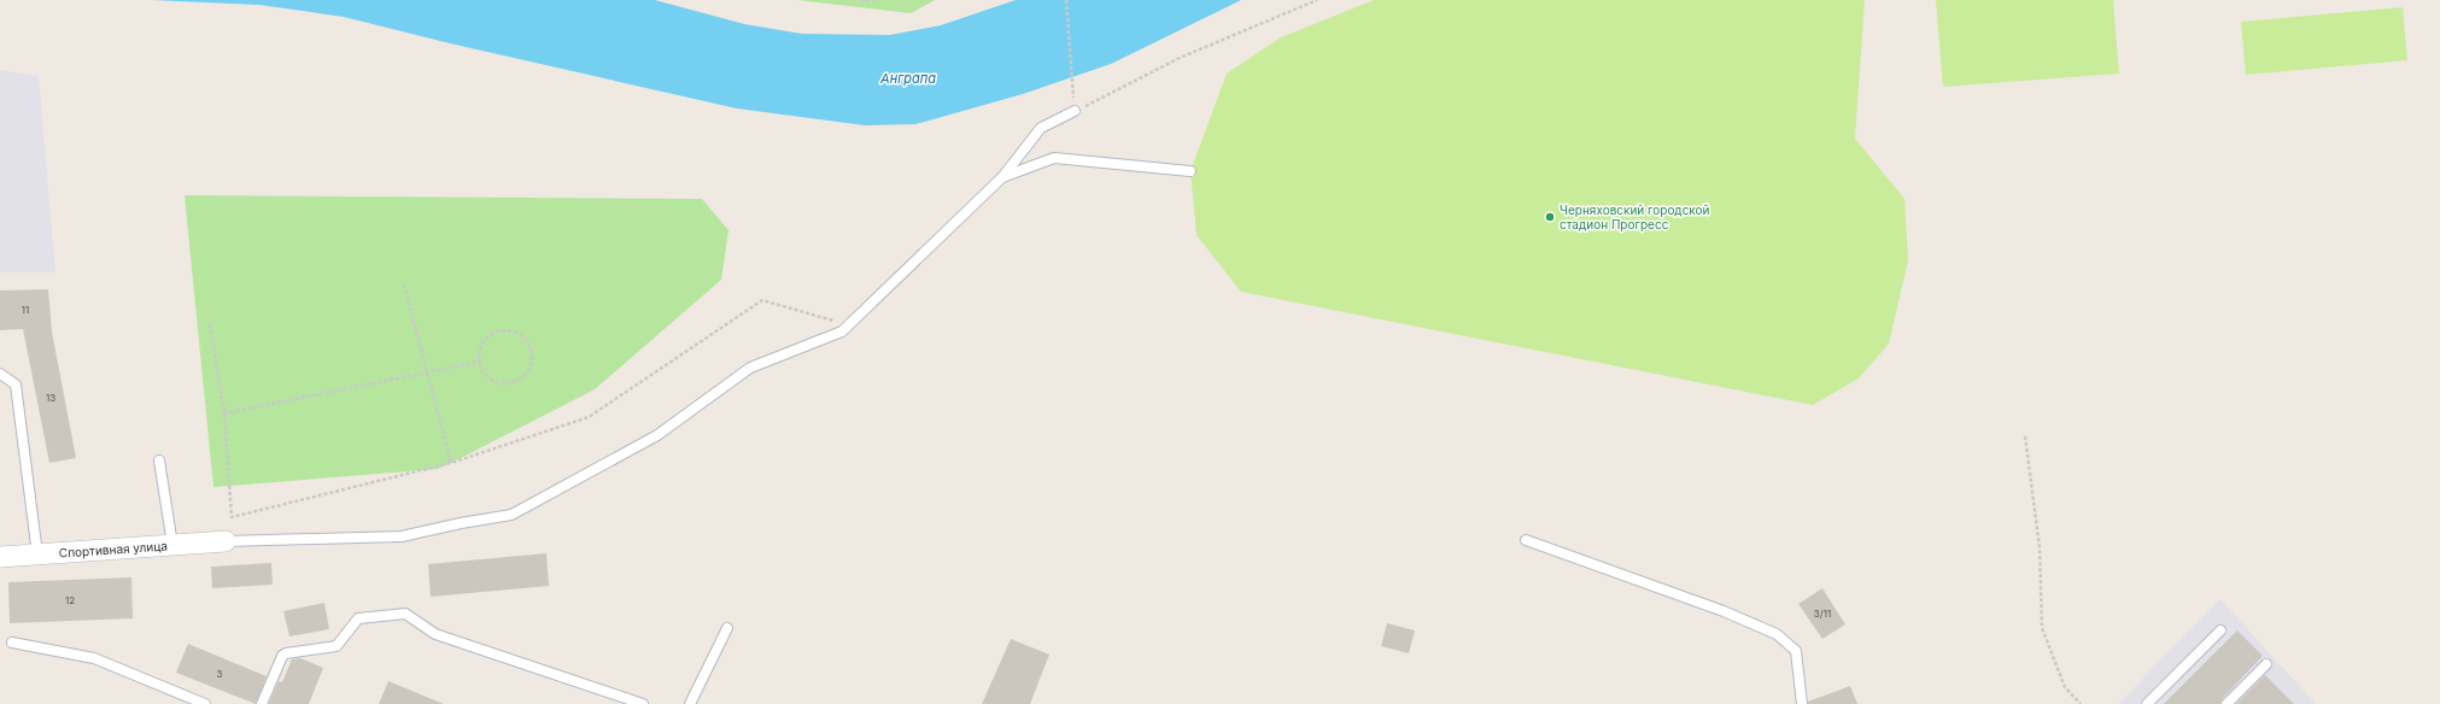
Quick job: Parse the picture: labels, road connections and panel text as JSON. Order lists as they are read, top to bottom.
{
  "streets": {
    "street": ["Спортивная улица"]
  },
  "water": ["Анграпа"],
  "places": ["Черняховский городской стадион Прогресс"],
  "house_numbers": [
    "11",
    "13",
    "12",
    "3/11",
    "3"
  ]
}
